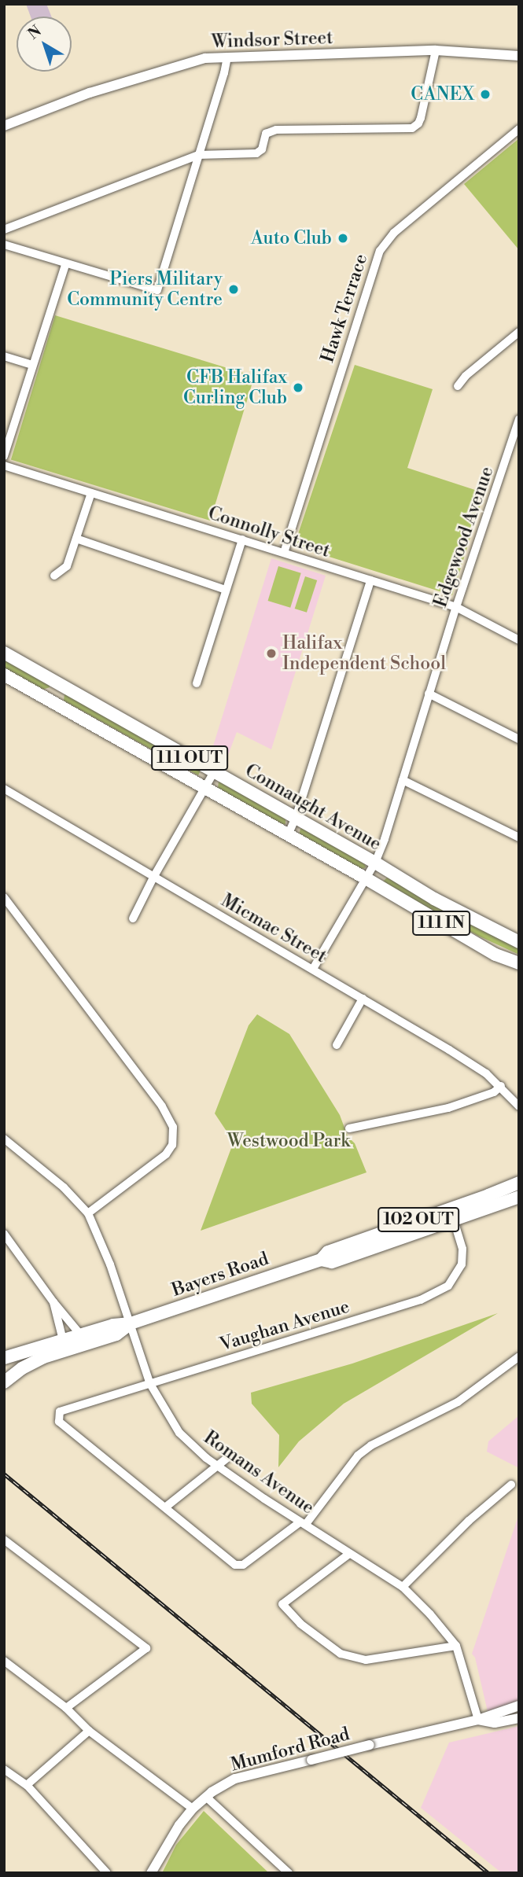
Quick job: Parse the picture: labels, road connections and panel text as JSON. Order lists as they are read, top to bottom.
{
  "streets": {
    "main road": [
      "111 OUT",
      "Connaught Avenue",
      "111 IN",
      "102 OUT",
      "Bayers Road"
    ],
    "street": [
      "Windsor Street",
      "Hawk Terrace",
      "Connolly Street",
      "Edgewood Avenue",
      "Micmac Street",
      "Vaughan Avenue",
      "Romans Avenue",
      "Mumford Road"
    ]
  },
  "crossings": [
    ["Hawk Terrace", "Connolly Street"],
    ["Connolly Street", "Edgewood Avenue"],
    ["Edgewood Avenue", "Connaught Avenue"],
    ["Edgewood Avenue", "Micmac Street"],
    ["Bayers Road", "Vaughan Avenue"],
    ["Bayers Road", "Romans Avenue"],
    ["Vaughan Avenue", "Romans Avenue"],
    ["Romans Avenue", "Mumford Road"]
  ],
  "parks": ["Westwood Park"],
  "places": [
    "CANEX",
    "Auto Club",
    "Piers Military Community Centre",
    "CFB Halifax Curling Club",
    "Halifax Independent School"
  ],
  "north": "top left"
}
